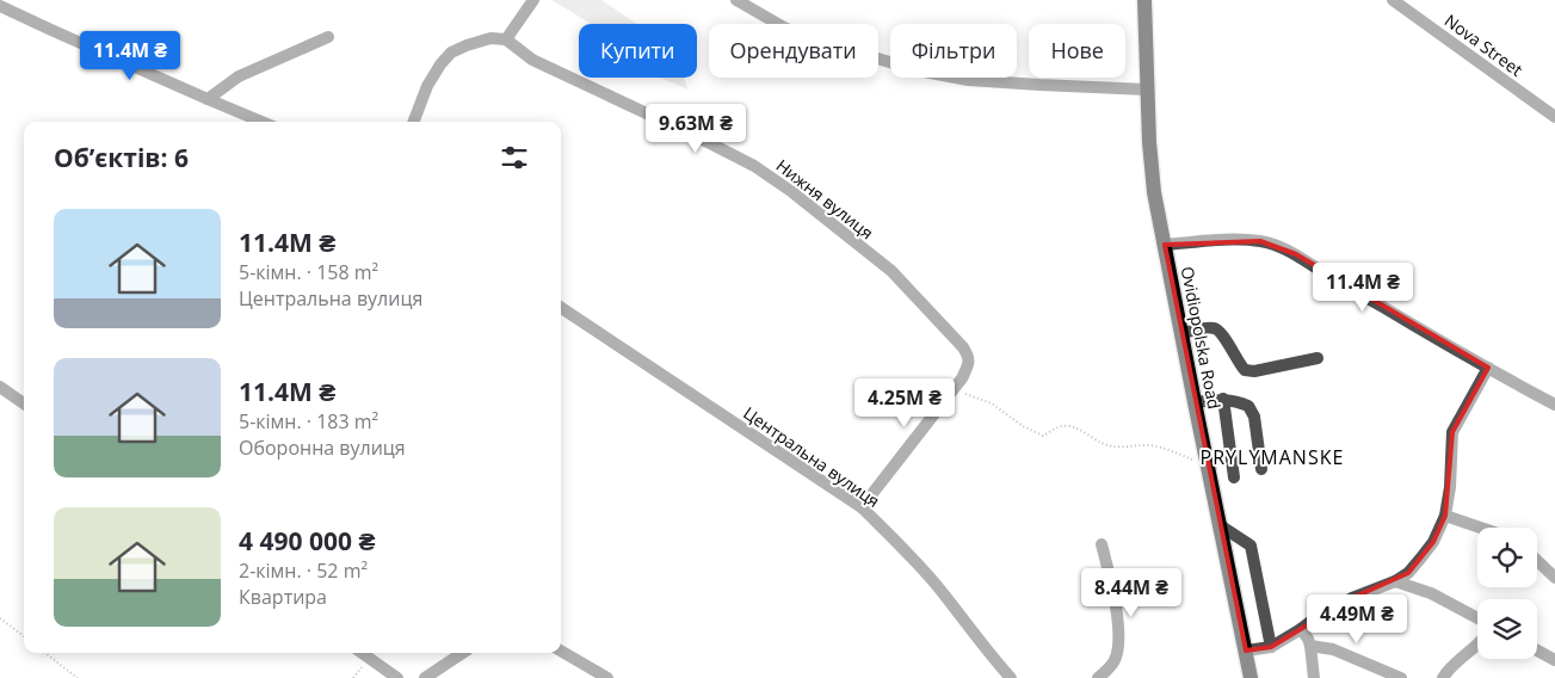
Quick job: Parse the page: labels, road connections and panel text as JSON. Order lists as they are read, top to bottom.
{
  "streets": {
    "main road": ["Ovidiopolska Road"],
    "street": ["Nova Street", "Нижня вулиця", "Центральна вулиця"]
  },
  "districts": ["PRYLYMANSKE"],
  "page": {
    "chip": [
      "Купити",
      "Орендувати",
      "Фільтри",
      "Нове"
    ],
    "price": [
      "11.4M ₴",
      "9.63M ₴",
      "11.4M ₴",
      "4.25M ₴",
      "8.44M ₴",
      "4.49M ₴"
    ],
    "heading": "Об’єктів: 6",
    "list": [
      {
        "name": "11.4M ₴",
        "note": "5-кімн. · 158 m² · Центральна вулиця"
      },
      {
        "name": "11.4M ₴",
        "note": "5-кімн. · 183 m² · Оборонна вулиця"
      },
      {
        "name": "4 490 000 ₴",
        "note": "2-кімн. · 52 m² · Квартира"
      }
    ]
  }
}
